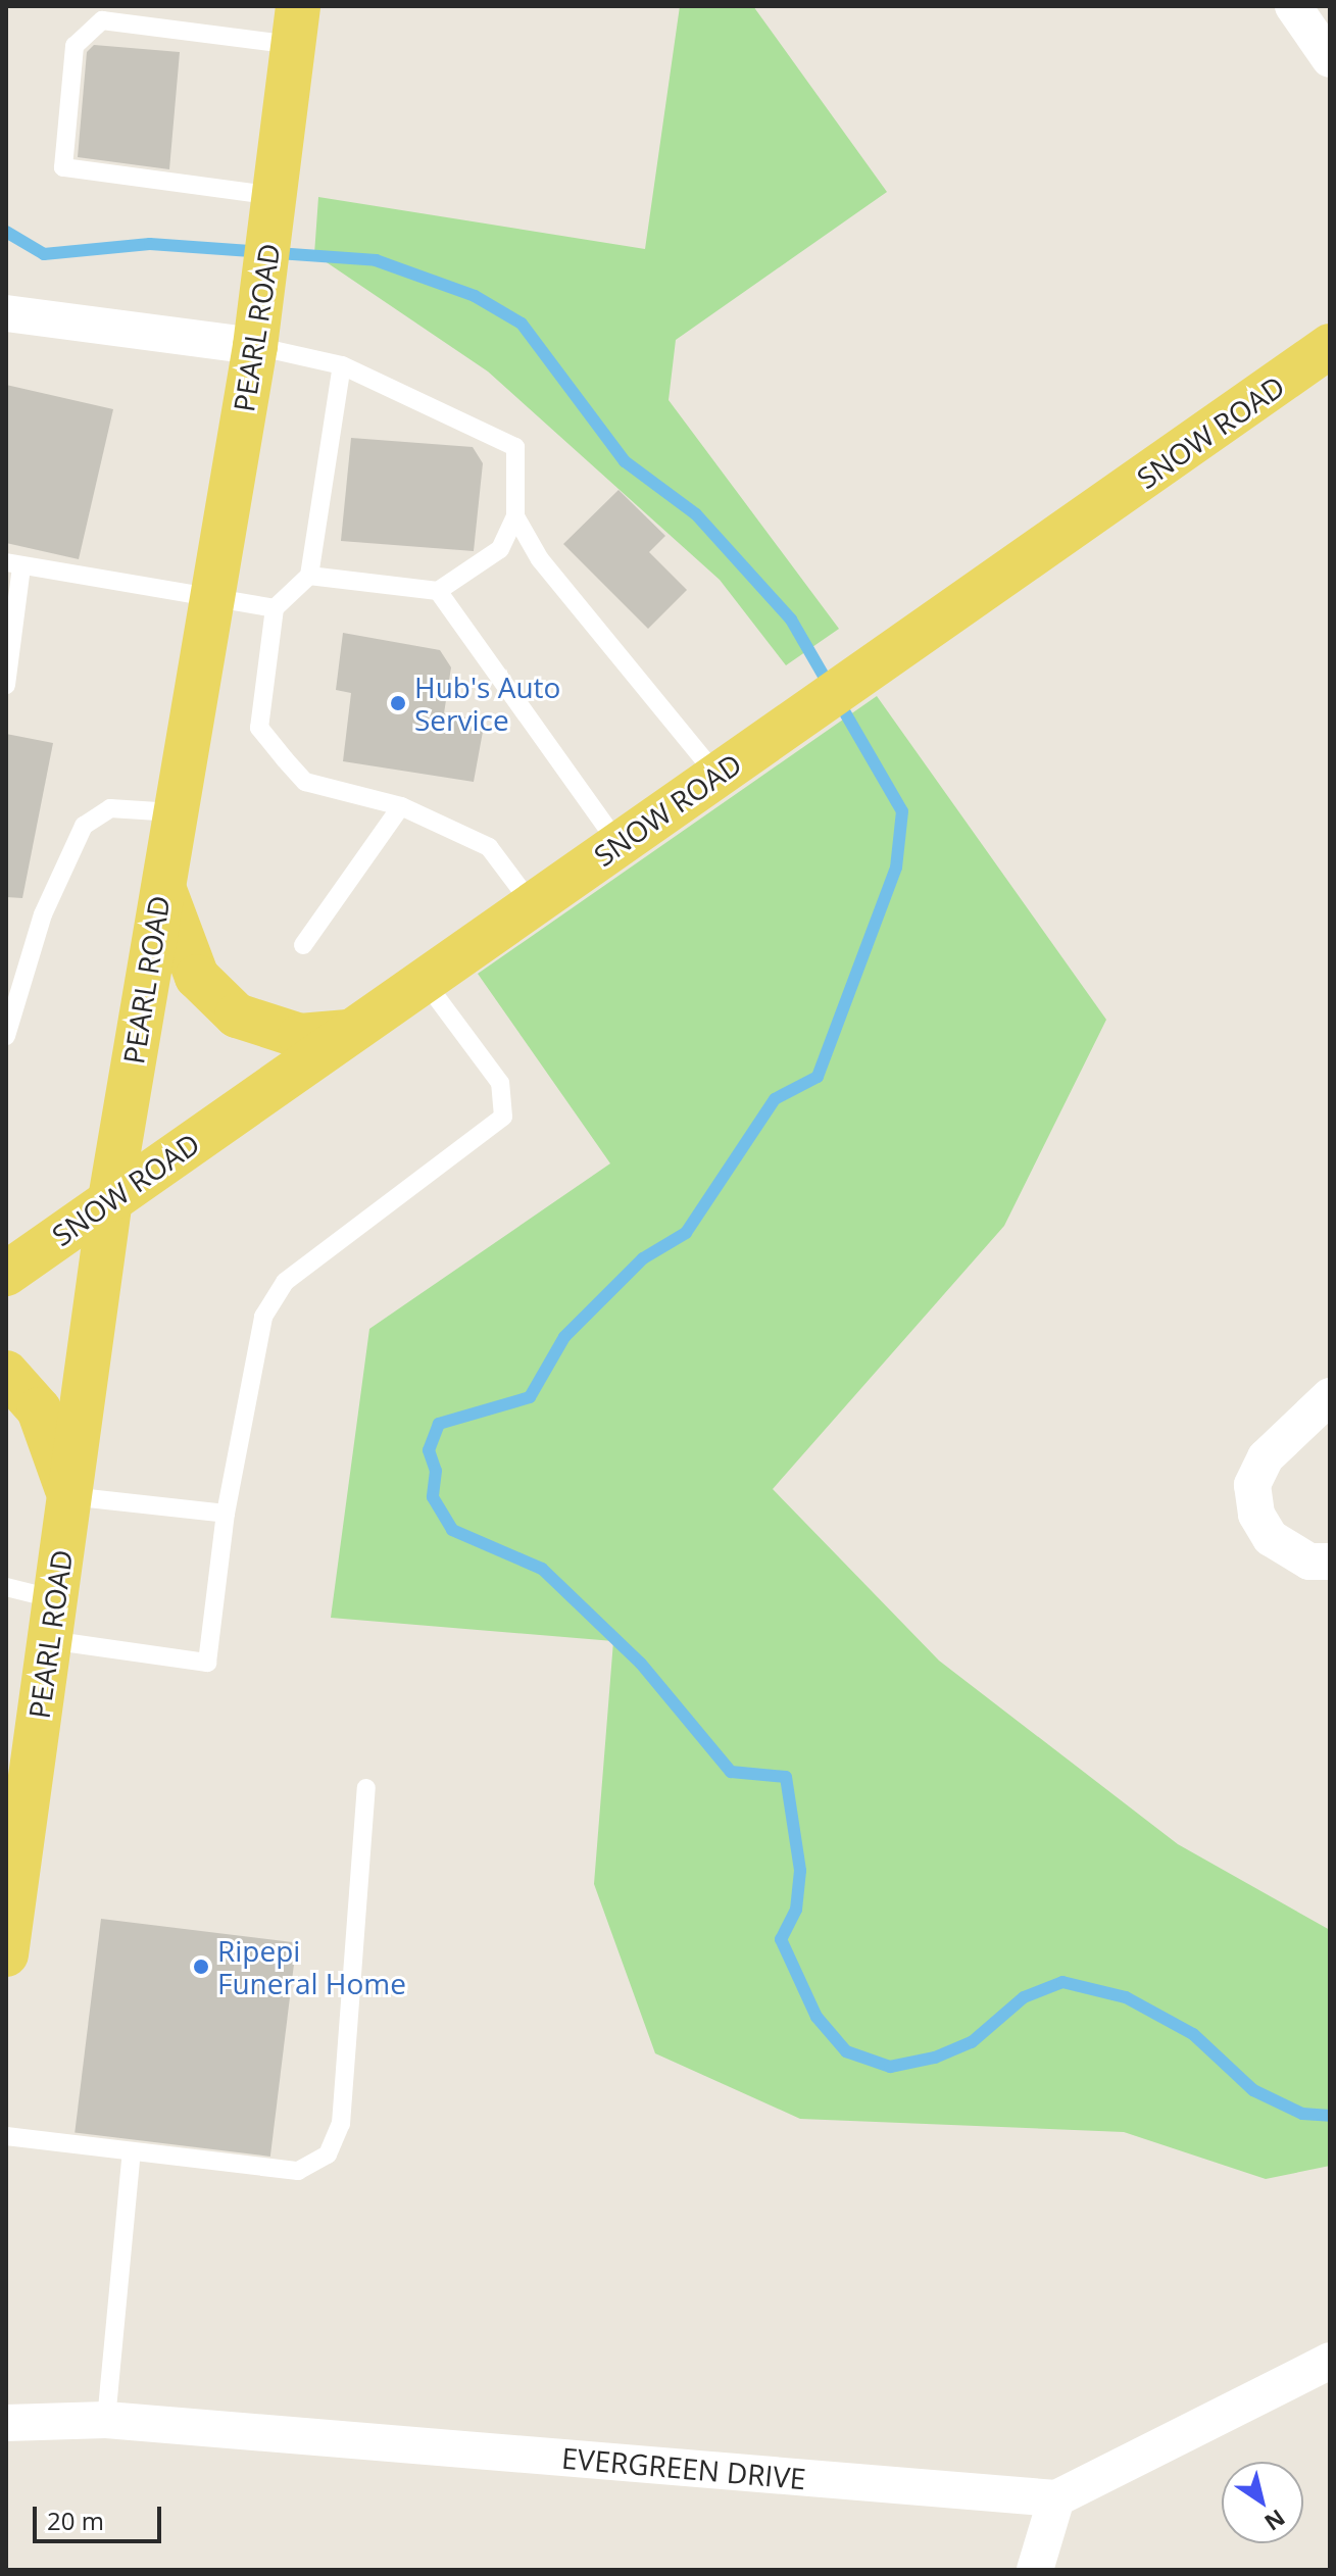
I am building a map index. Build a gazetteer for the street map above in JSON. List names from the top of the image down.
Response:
{
  "streets": {
    "main road": ["PEARL ROAD", "SNOW ROAD"],
    "street": ["EVERGREEN DRIVE"]
  },
  "crossings": [
    ["PEARL ROAD", "SNOW ROAD"]
  ],
  "places": ["Hub's Auto Service", "Ripepi Funeral Home"],
  "scale_bar": "20 m",
  "north": "bottom right"
}
